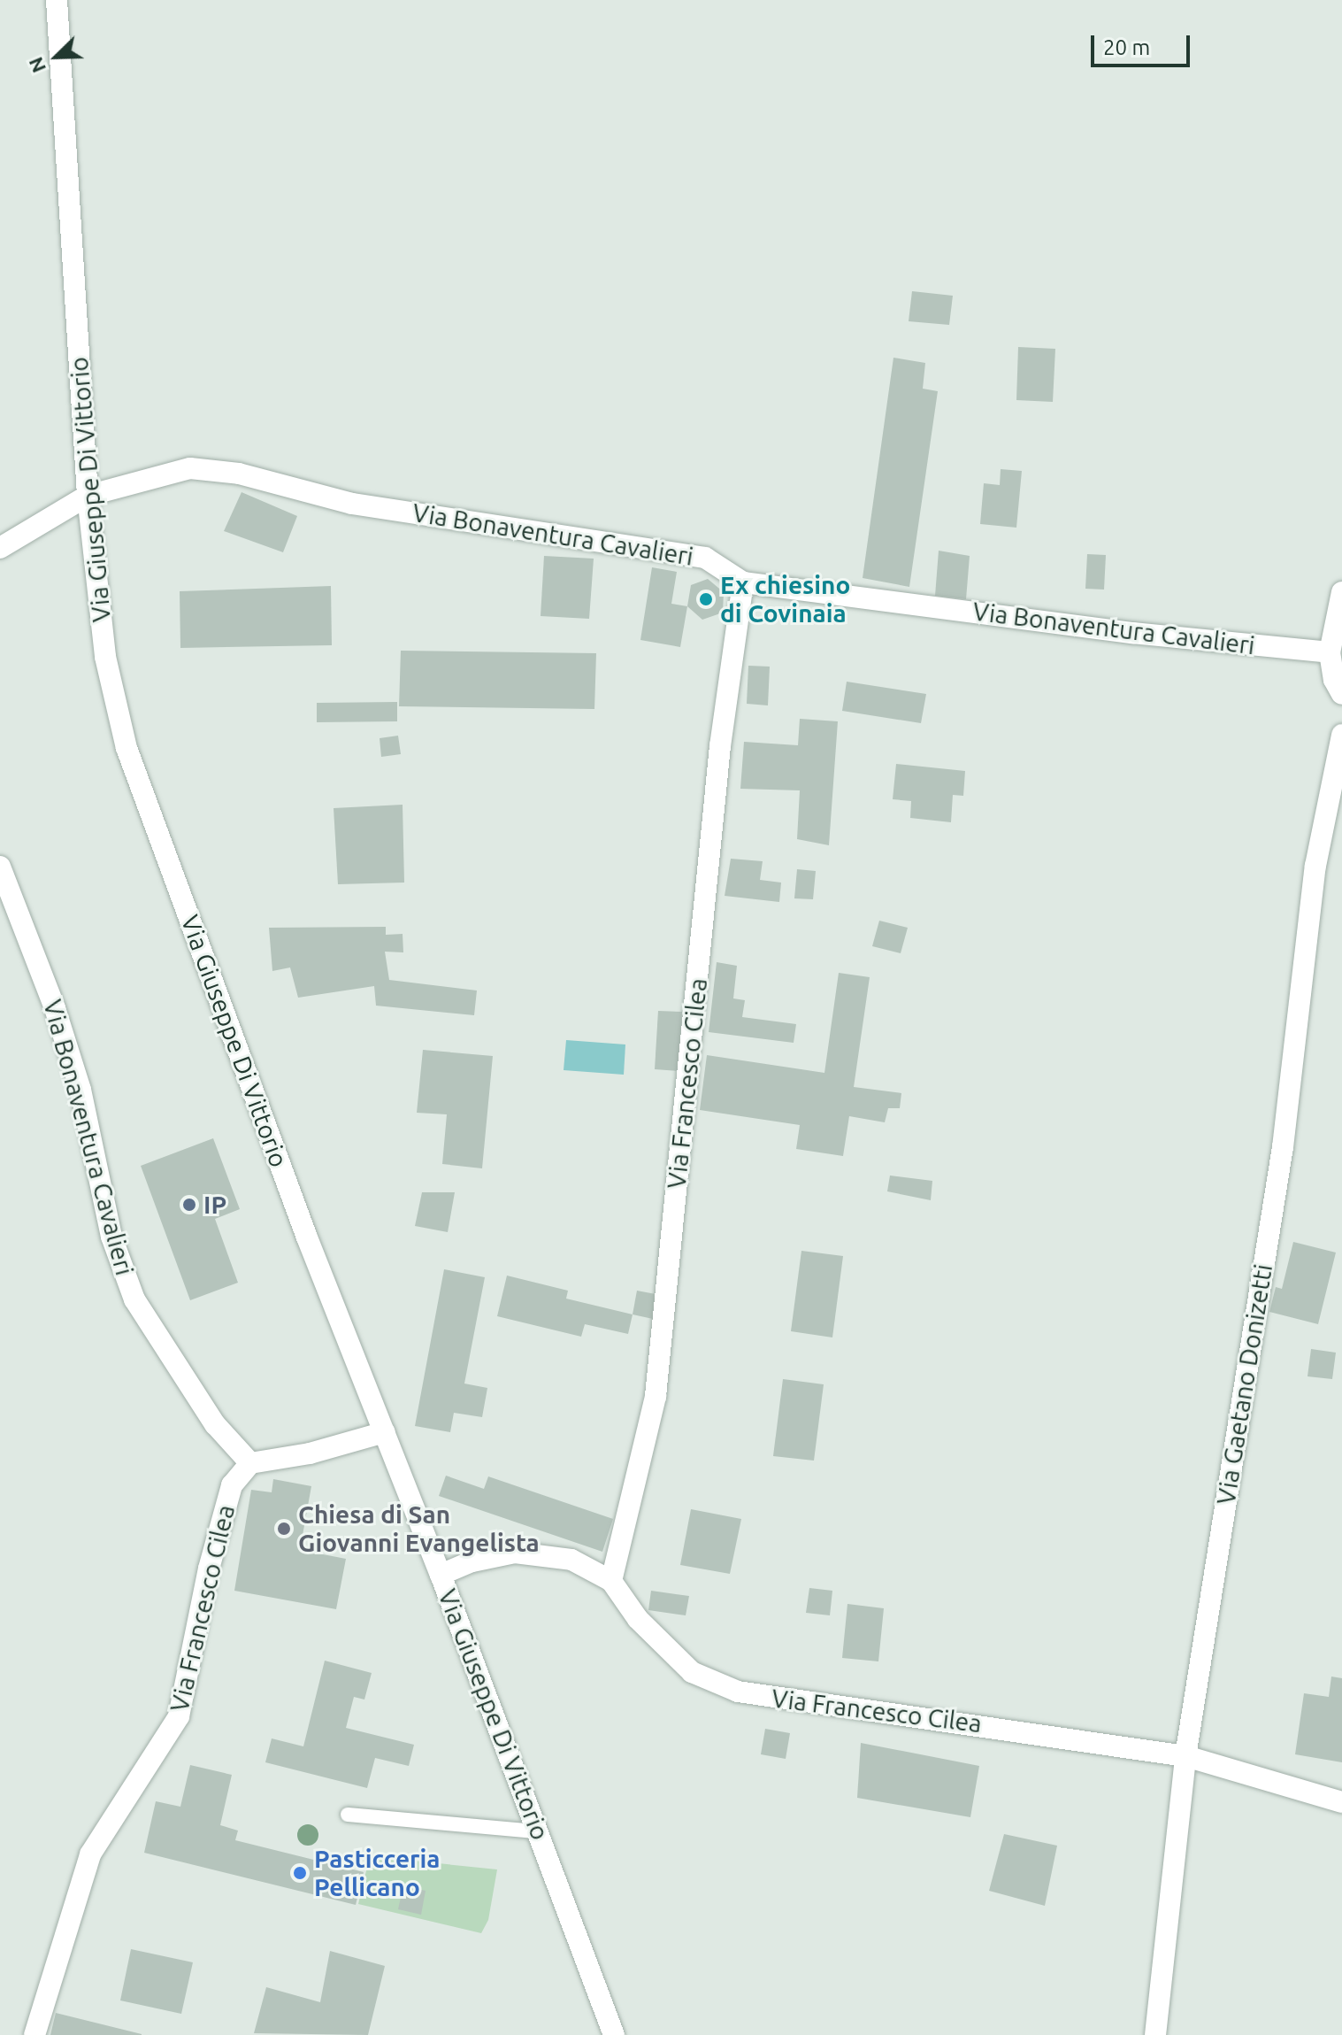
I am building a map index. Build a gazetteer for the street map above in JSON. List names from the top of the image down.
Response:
{
  "streets": {
    "street": [
      "Via Giuseppe Di Vittorio",
      "Via Bonaventura Cavalieri",
      "Via Francesco Cilea",
      "Via Gaetano Donizetti"
    ]
  },
  "crossings": [
    ["Via Giuseppe Di Vittorio", "Via Bonaventura Cavalieri"],
    ["Via Giuseppe Di Vittorio", "Via Francesco Cilea"],
    ["Via Bonaventura Cavalieri", "Via Francesco Cilea"],
    ["Via Francesco Cilea", "Via Gaetano Donizetti"]
  ],
  "places": [
    "Ex chiesino di Covinaia",
    "IP",
    "Chiesa di San Giovanni Evangelista",
    "Pasticceria Pellicano"
  ],
  "scale_bar": "20 m",
  "north": "bottom left"
}
